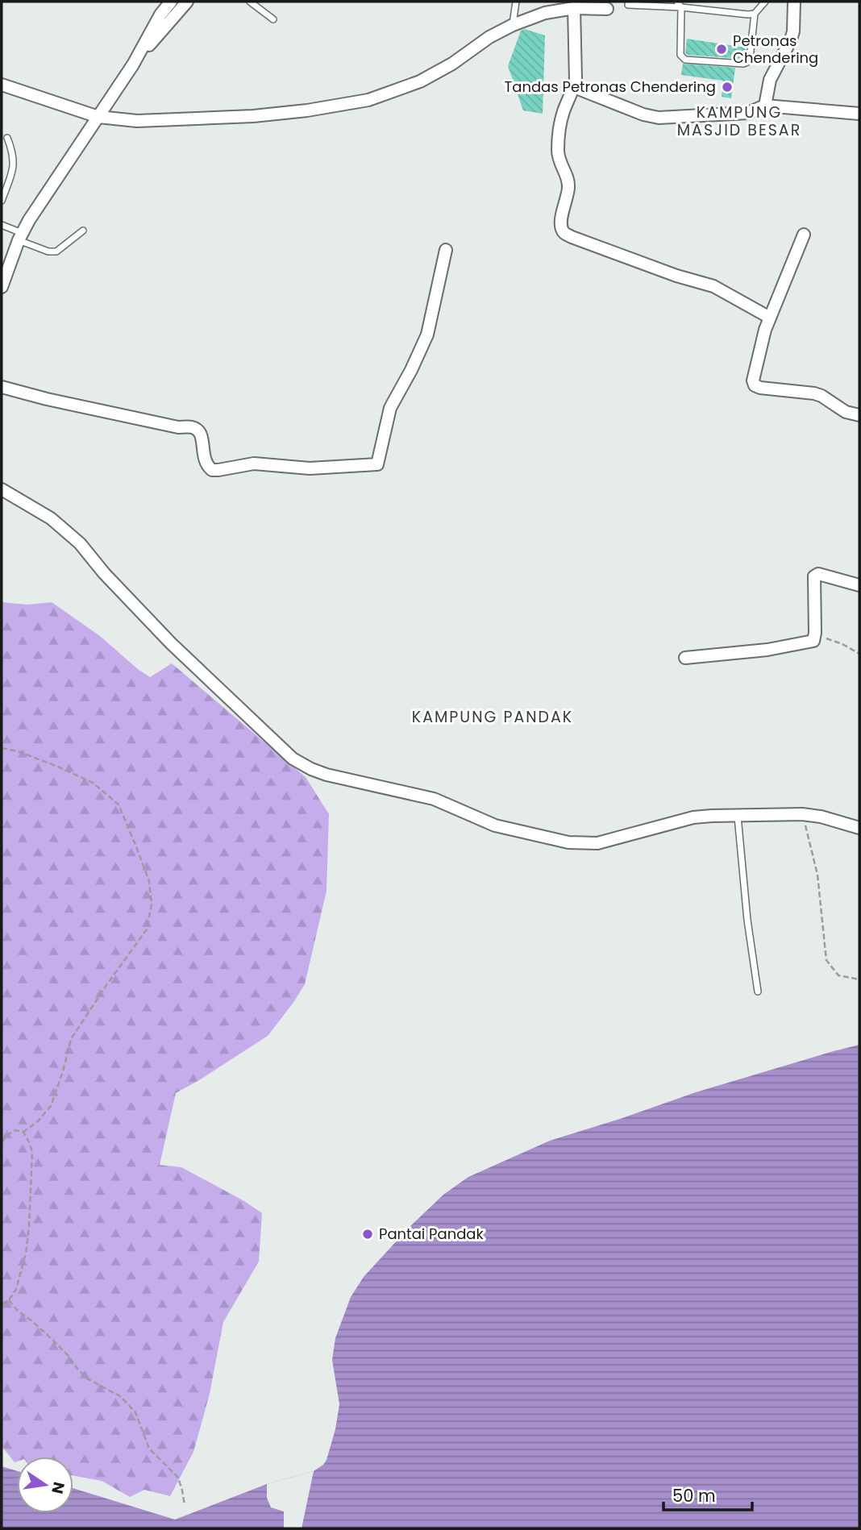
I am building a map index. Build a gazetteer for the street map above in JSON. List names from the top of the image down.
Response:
{
  "districts": ["KAMPUNG MASJID BESAR", "KAMPUNG PANDAK"],
  "places": ["Petronas Chendering", "Tandas Petronas Chendering", "Pantai Pandak"],
  "scale_bar": "50 m",
  "north": "right"
}
